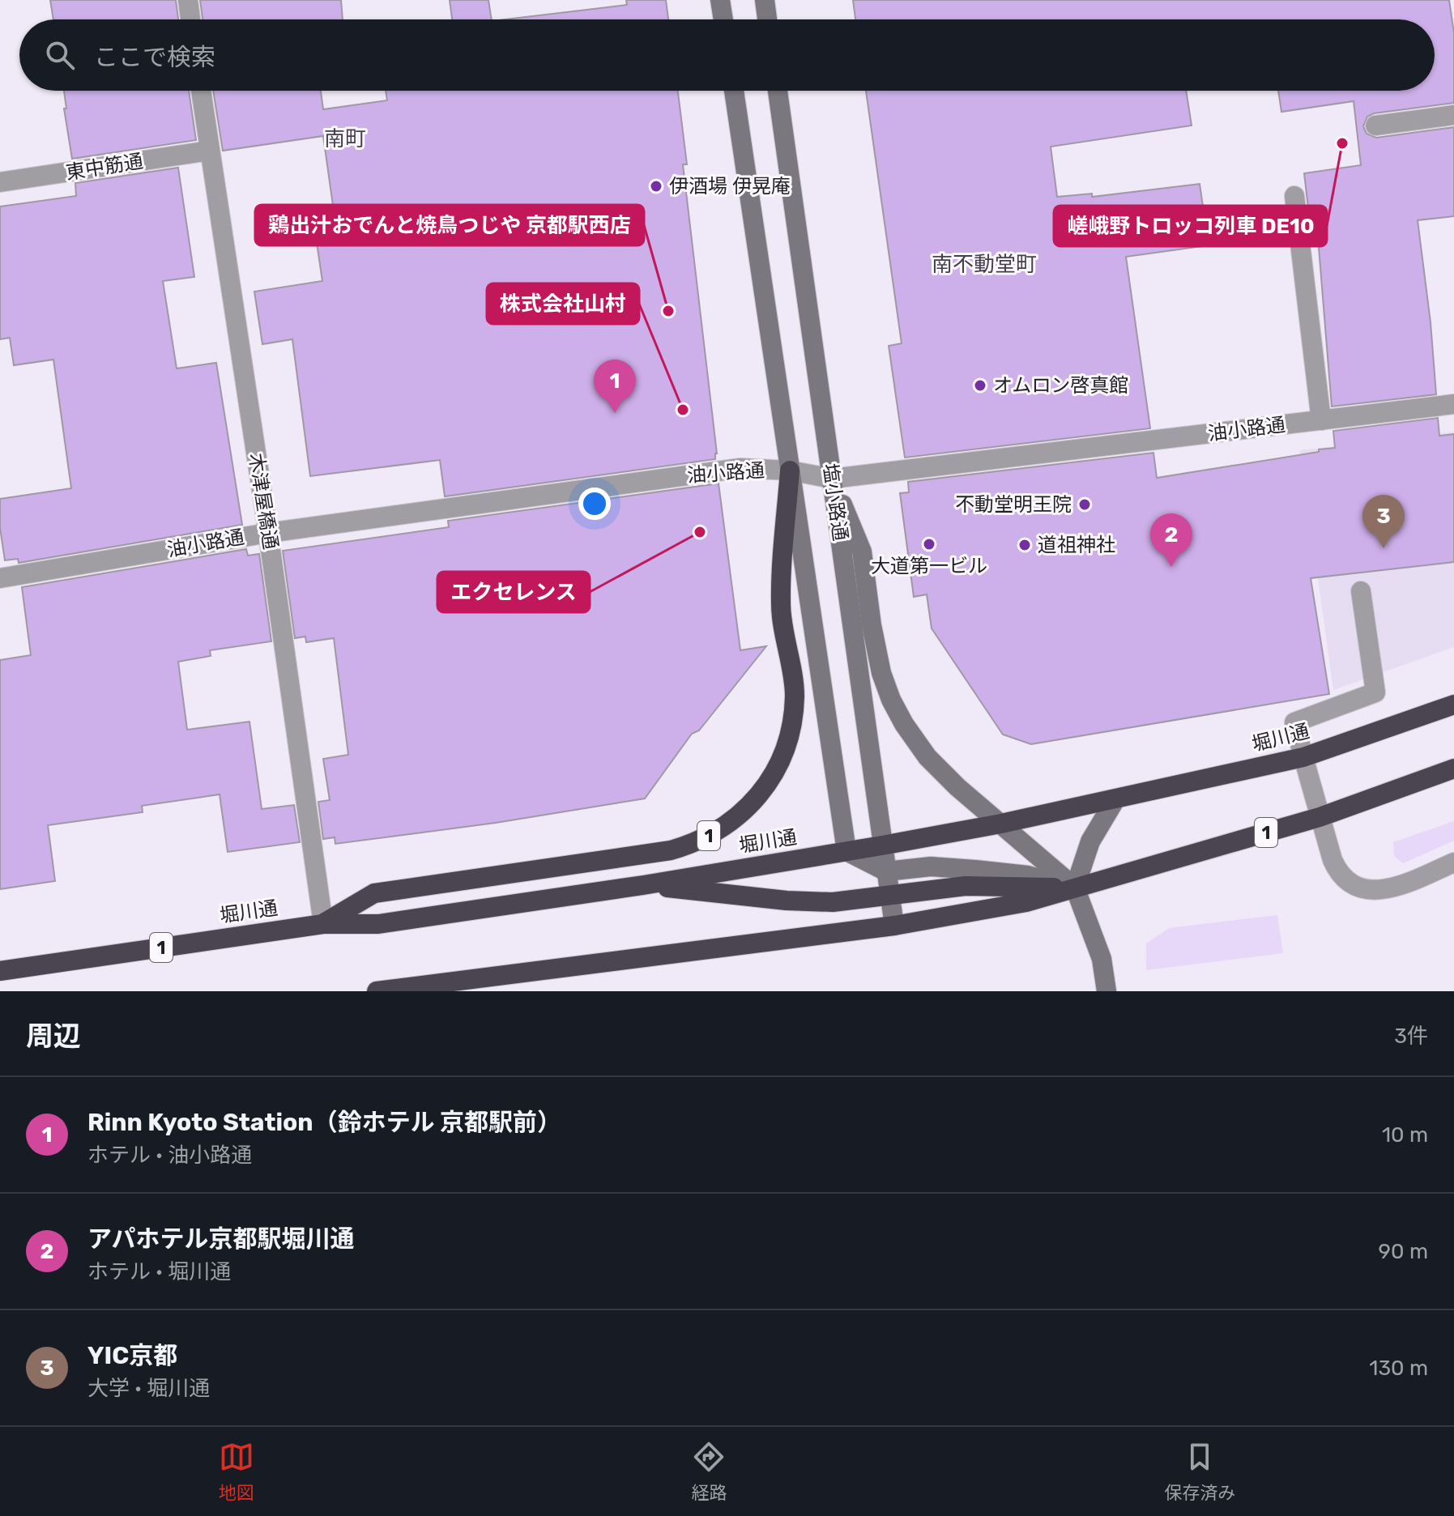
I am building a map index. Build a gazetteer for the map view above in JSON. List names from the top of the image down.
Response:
{
  "streets": {
    "highway": ["堀川通", "1"],
    "street": [
      "東中筋通",
      "油小路通",
      "木津屋橋通",
      "塩小路通"
    ]
  },
  "crossings": [
    ["東中筋通", "木津屋橋通"],
    ["油小路通", "木津屋橋通"],
    ["油小路通", "塩小路通"],
    ["油小路通", "1"],
    ["木津屋橋通", "堀川通"],
    ["木津屋橋通", "1"],
    ["塩小路通", "堀川通"],
    ["塩小路通", "1"],
    ["堀川通", "1"]
  ],
  "districts": ["南町", "南不動堂町"],
  "places": [
    "嵯峨野トロッコ列車 DE10",
    "伊酒場 伊晃庵",
    "鶏出汁おでんと焼鳥つじや 京都駅西店",
    "オムロン啓真館",
    "株式会社山村",
    "不動堂明王院",
    "エクセレンス",
    "大道第一ビル",
    "道祖神社"
  ],
  "page": {
    "search": "ここで検索",
    "pins": ["1", "3", "2"],
    "heading": ["周辺", "3件"],
    "list": [
      {
        "mark": "1",
        "name": "Rinn Kyoto Station（鈴ホテル 京都駅前）",
        "note": "ホテル · 油小路通",
        "value": "10 m"
      },
      {
        "mark": "2",
        "name": "アパホテル京都駅堀川通",
        "note": "ホテル · 堀川通",
        "value": "90 m"
      },
      {
        "mark": "3",
        "name": "YIC京都",
        "note": "大学 · 堀川通",
        "value": "130 m"
      }
    ],
    "nav": ["地図", "経路", "保存済み"]
  }
}
